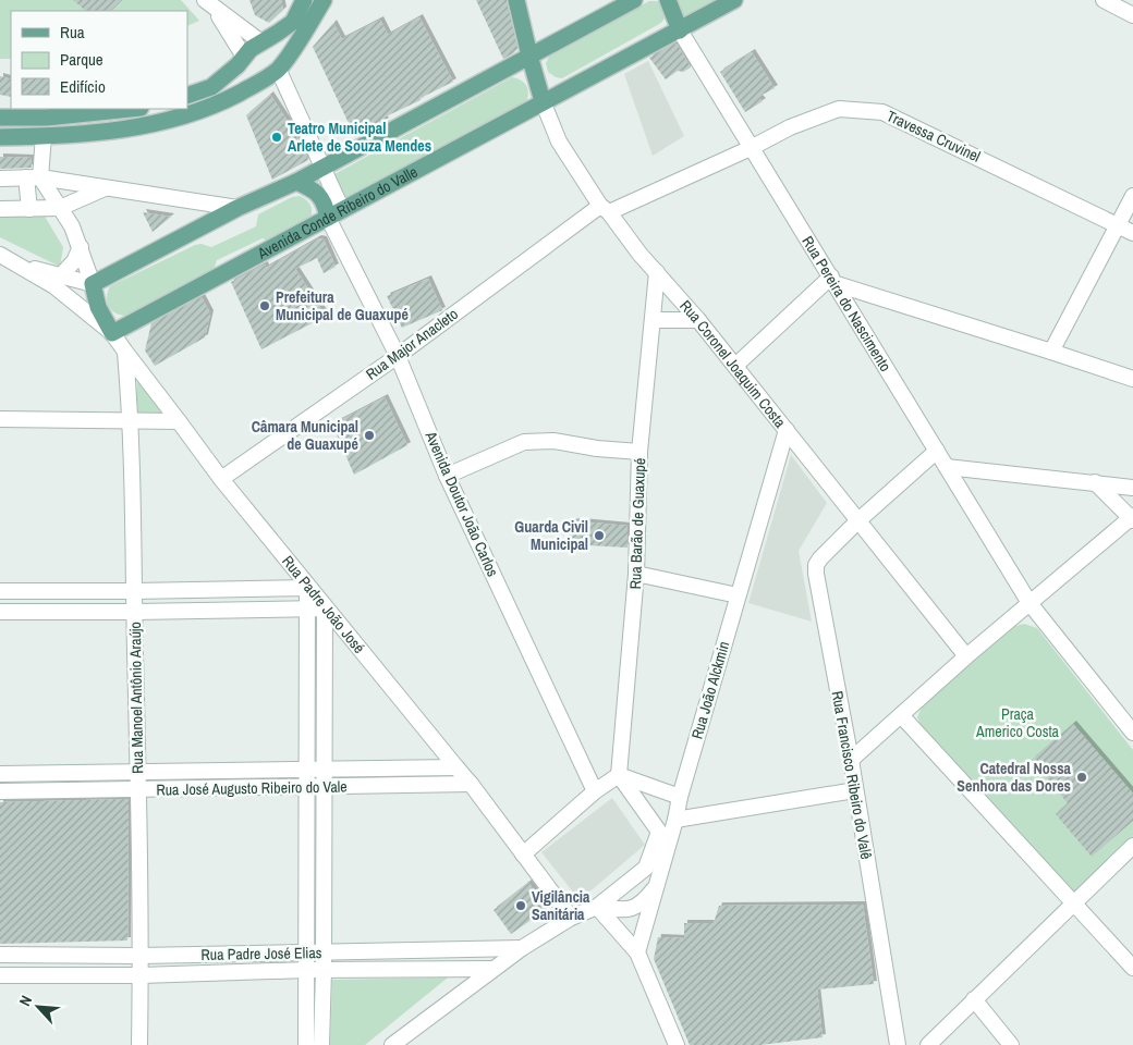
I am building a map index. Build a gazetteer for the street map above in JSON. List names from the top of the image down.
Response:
{
  "streets": {
    "main road": [
      "Avenida Conde Ribeiro do Valle",
      "Rua Pereira do Nascimento",
      "Rua Coronel Joaquim Costa",
      "Rua Padre João José"
    ],
    "street": [
      "Travessa Cruvinel",
      "Rua Major Anacleto",
      "Avenida Doutor João Carlos",
      "Rua Barão de Guaxupé",
      "Rua João Alckmin",
      "Rua Manoel Antônio Araújo",
      "Rua Francisco Ribeiro do Valê",
      "Rua José Augusto Ribeiro do Vale",
      "Rua Padre José Elias"
    ]
  },
  "crossings": [
    ["Travessa Cruvinel", "Rua Pereira do Nascimento"],
    ["Travessa Cruvinel", "Rua Major Anacleto"],
    ["Travessa Cruvinel", "Rua Coronel Joaquim Costa"],
    ["Avenida Conde Ribeiro do Valle", "Rua Pereira do Nascimento"],
    ["Avenida Conde Ribeiro do Valle", "Rua Coronel Joaquim Costa"],
    ["Avenida Conde Ribeiro do Valle", "Avenida Doutor João Carlos"],
    ["Avenida Conde Ribeiro do Valle", "Rua Padre João José"],
    ["Rua Pereira do Nascimento", "Rua Francisco Ribeiro do Valê"],
    ["Rua Major Anacleto", "Rua Coronel Joaquim Costa"],
    ["Rua Major Anacleto", "Avenida Doutor João Carlos"],
    ["Rua Major Anacleto", "Rua Padre João José"],
    ["Rua Coronel Joaquim Costa", "Rua Barão de Guaxupé"],
    ["Rua Coronel Joaquim Costa", "Rua João Alckmin"],
    ["Rua Coronel Joaquim Costa", "Rua Francisco Ribeiro do Valê"],
    ["Rua Padre João José", "Rua Manoel Antônio Araújo"],
    ["Rua Padre João José", "Rua José Augusto Ribeiro do Vale"],
    ["Rua Manoel Antônio Araújo", "Rua José Augusto Ribeiro do Vale"],
    ["Rua Manoel Antônio Araújo", "Rua Padre José Elias"]
  ],
  "parks": ["Praça Americo Costa"],
  "places": [
    "Teatro Municipal Arlete de Souza Mendes",
    "Prefeitura Municipal de Guaxupé",
    "Câmara Municipal de Guaxupé",
    "Guarda Civil Municipal",
    "Catedral Nossa Senhora das Dores",
    "Vigilância Sanitária"
  ],
  "legend": ["Rua", "Parque", "Edifício"],
  "north": "top left"
}
